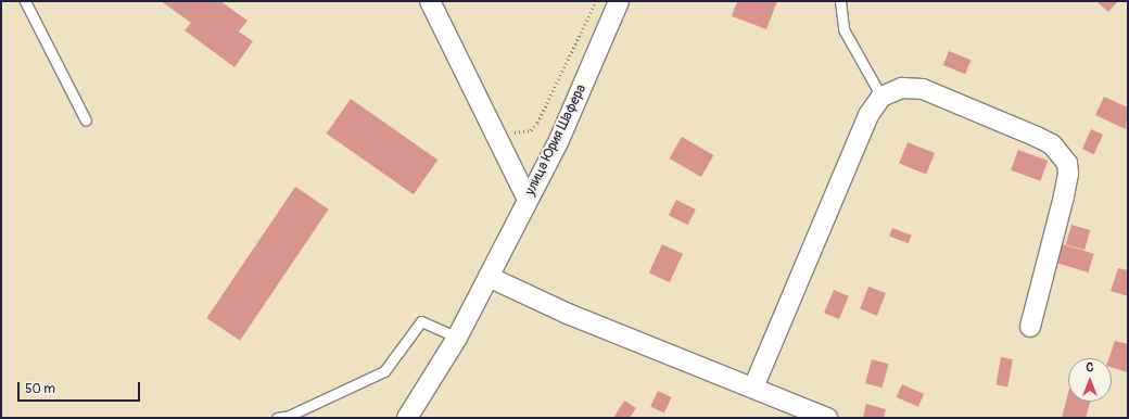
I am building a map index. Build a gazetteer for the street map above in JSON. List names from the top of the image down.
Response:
{
  "streets": {
    "street": ["улица Юрия Шафера"]
  },
  "scale_bar": "50 m",
  "north": "top"
}
